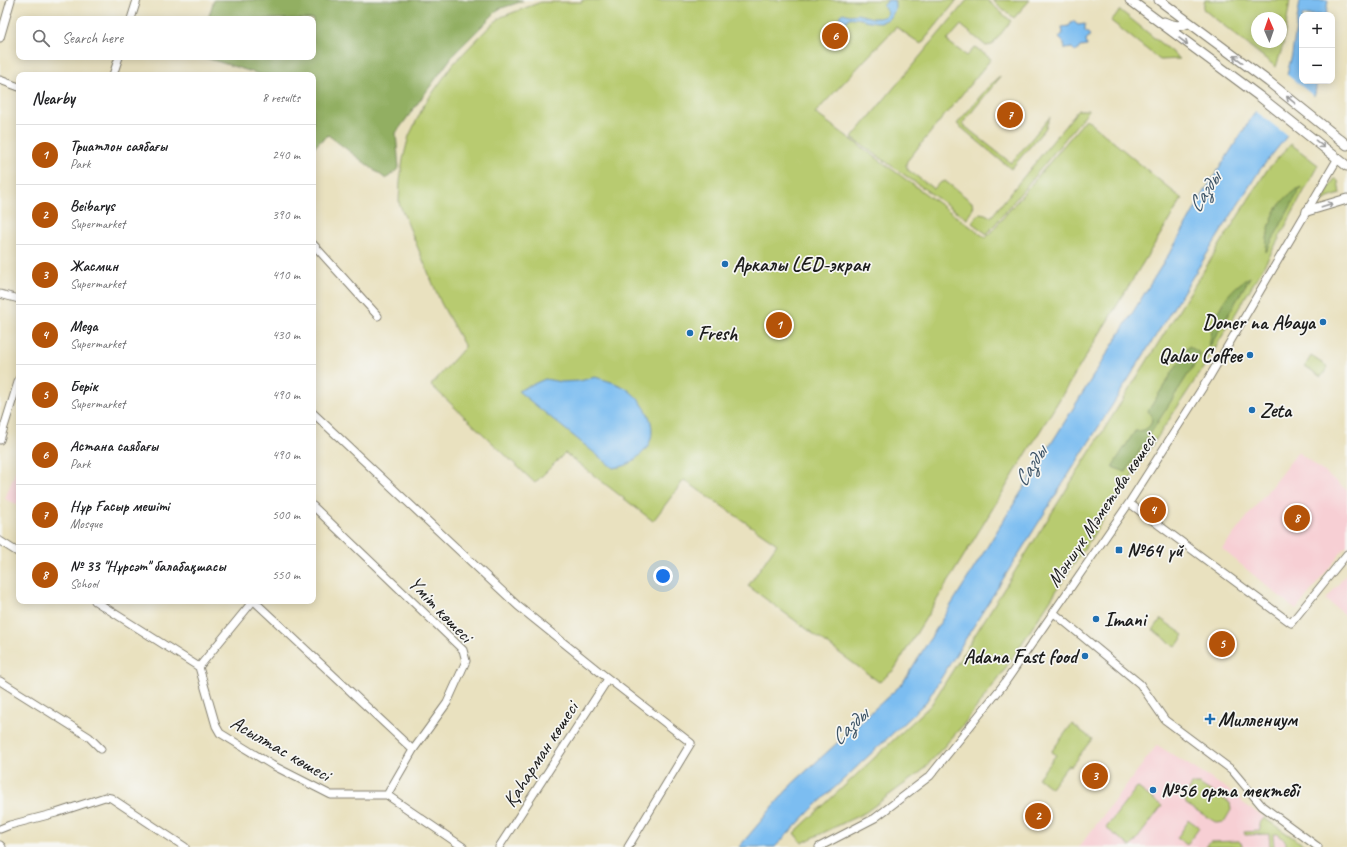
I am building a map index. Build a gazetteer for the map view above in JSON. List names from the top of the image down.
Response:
{
  "streets": {
    "main road": ["Мәншүк Мәметова көшесі"],
    "street": ["Үміт көшесі", "Асылтас көшесі", "Қаһарман көшесі"]
  },
  "crossings": [
    ["Үміт көшесі", "Асылтас көшесі"]
  ],
  "water": ["Сазды"],
  "places": {
    "other": [
      "Аркалы LED-экран",
      "Doner na Abaya",
      "Fresh",
      "Qalau Coffee",
      "Zeta",
      "Imani",
      "Adana Fast food",
      "№56 орта мектебі"
    ],
    "transit": ["№64 үй"],
    "health": ["Миллениум"]
  },
  "north": "top",
  "page": {
    "map_buttons": ["+", "−"],
    "search": "Search here",
    "pins": [
      "6",
      "7",
      "1",
      "4",
      "8",
      "5",
      "3",
      "2"
    ],
    "heading": ["Nearby", "8 results"],
    "list": [
      {
        "mark": "1",
        "name": "Триатлон саябағы",
        "note": "Park",
        "value": "240 m"
      },
      {
        "mark": "2",
        "name": "Beibarys",
        "note": "Supermarket",
        "value": "390 m"
      },
      {
        "mark": "3",
        "name": "Жасмин",
        "note": "Supermarket",
        "value": "410 m"
      },
      {
        "mark": "4",
        "name": "Mega",
        "note": "Supermarket",
        "value": "430 m"
      },
      {
        "mark": "5",
        "name": "Берік",
        "note": "Supermarket",
        "value": "490 m"
      },
      {
        "mark": "6",
        "name": "Астана саябағы",
        "note": "Park",
        "value": "490 m"
      },
      {
        "mark": "7",
        "name": "Нұр Ғасыр мешіті",
        "note": "Mosque",
        "value": "500 m"
      },
      {
        "mark": "8",
        "name": "№ 33 \"Нұрсәт\" балабақшасы",
        "note": "School",
        "value": "550 m"
      }
    ]
  }
}
